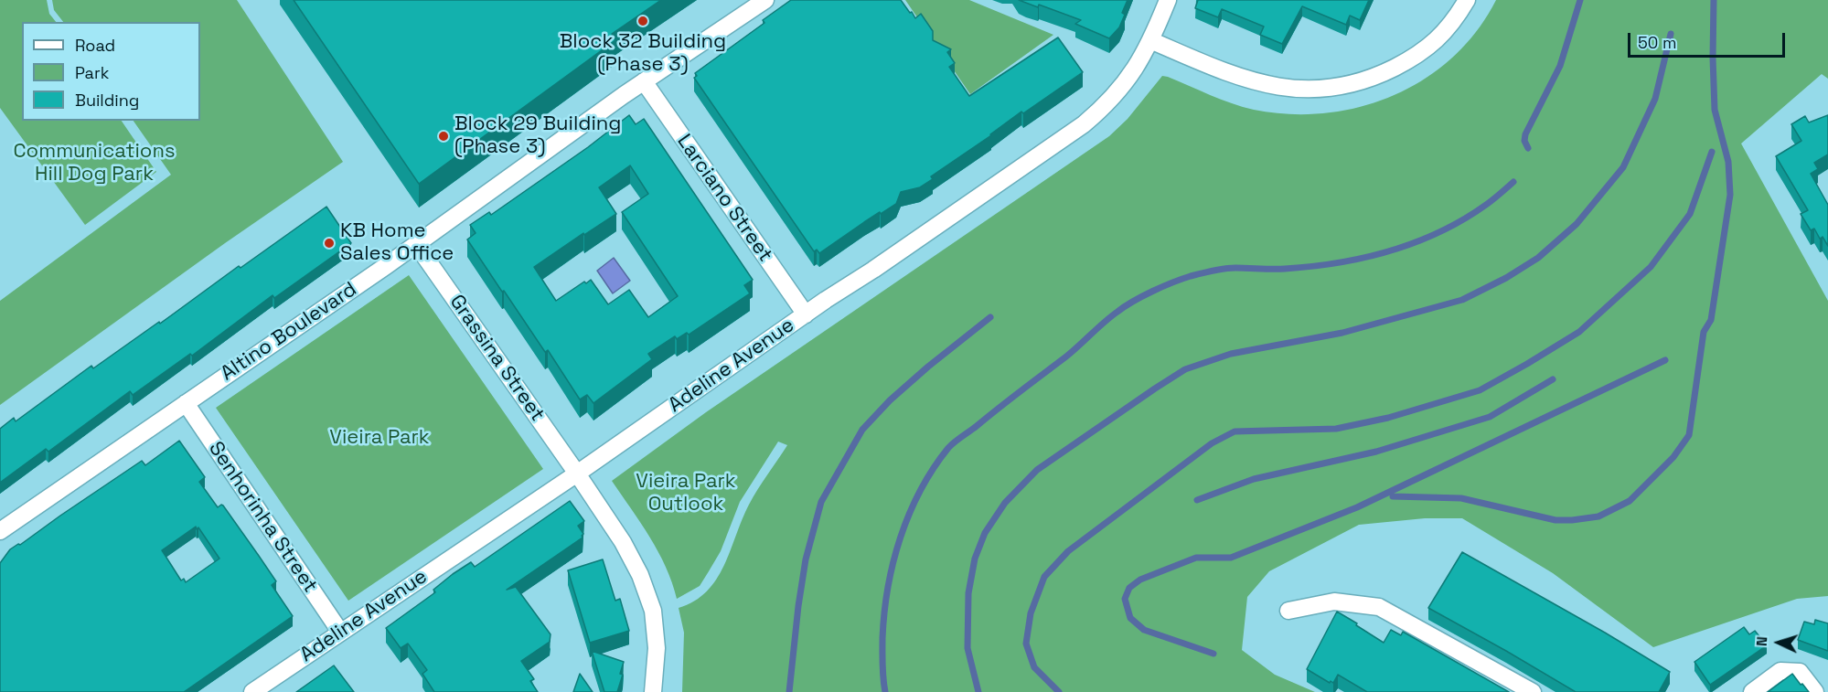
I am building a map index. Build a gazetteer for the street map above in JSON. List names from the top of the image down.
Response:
{
  "streets": {
    "street": [
      "Larciano Street",
      "Altino Boulevard",
      "Grassina Street",
      "Adeline Avenue",
      "Senhorinha Street"
    ]
  },
  "crossings": [
    ["Larciano Street", "Altino Boulevard"],
    ["Larciano Street", "Adeline Avenue"],
    ["Altino Boulevard", "Grassina Street"],
    ["Altino Boulevard", "Senhorinha Street"],
    ["Grassina Street", "Adeline Avenue"],
    ["Adeline Avenue", "Senhorinha Street"]
  ],
  "parks": ["Communications Hill Dog Park", "Vieira Park", "Vieira Park Outlook"],
  "places": ["Block 32 Building (Phase 3)", "Block 29 Building (Phase 3)", "KB Home Sales Office"],
  "legend": ["Road", "Park", "Building"],
  "scale_bar": "50 m",
  "north": "left"
}
